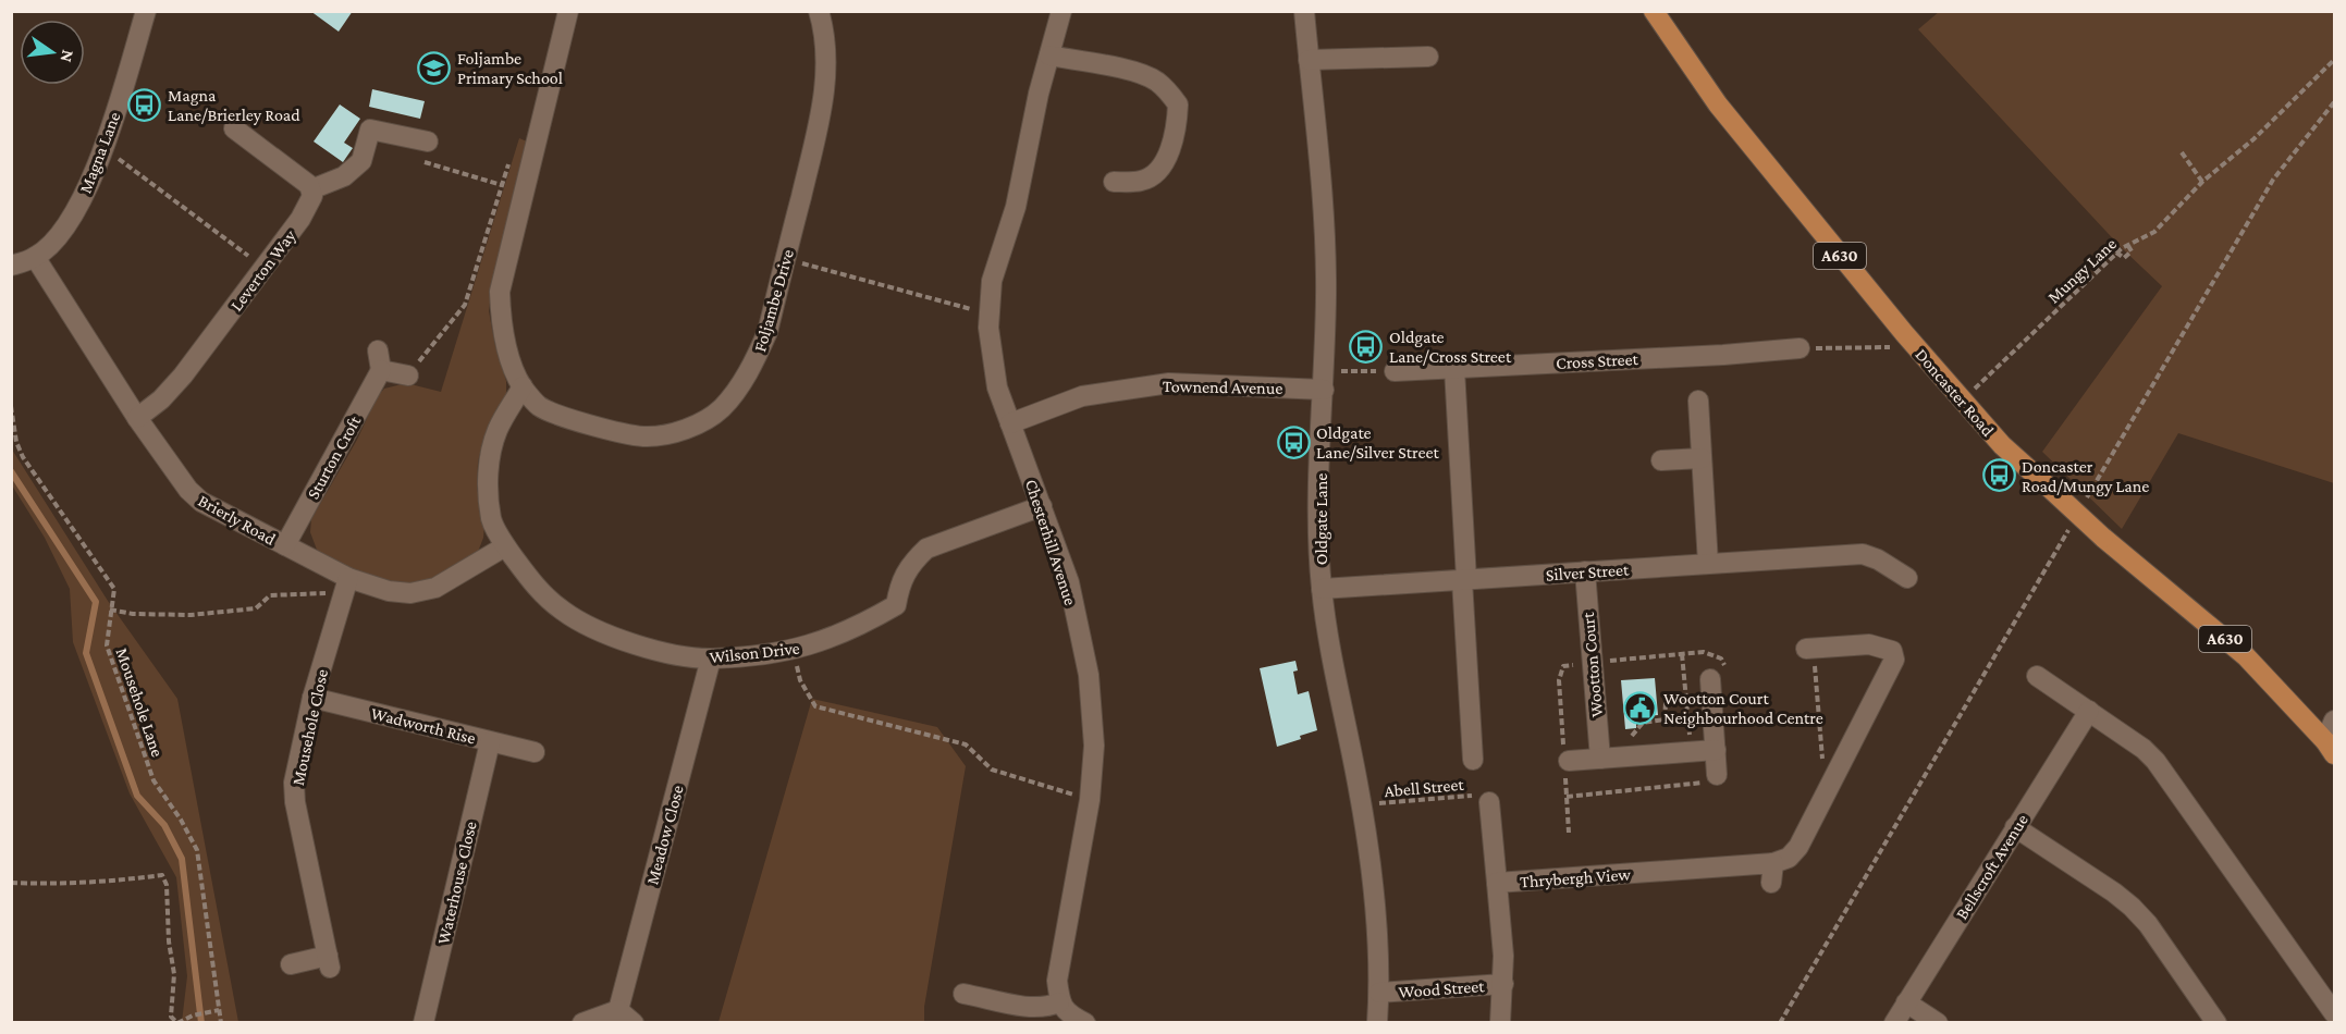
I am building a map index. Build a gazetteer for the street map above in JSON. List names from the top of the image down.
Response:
{
  "streets": {
    "main road": ["A630", "Doncaster Road"],
    "street": [
      "Magna Lane",
      "Leverton Way",
      "Foljambe Drive",
      "Cross Street",
      "Townend Avenue",
      "Sturton Croft",
      "Brierly Road",
      "Oldgate Lane",
      "Chesterhill Avenue",
      "Silver Street",
      "Wilson Drive",
      "Wootton Court",
      "Wadworth Rise",
      "Mousehole Close",
      "Meadow Close",
      "Bellscroft Avenue",
      "Thrybergh View",
      "Waterhouse Close",
      "Wood Street"
    ],
    "path": ["Mungy Lane", "Mousehole Lane", "Abell Street"]
  },
  "crossings": [
    ["Magna Lane", "Brierly Road"],
    ["Leverton Way", "Brierly Road"],
    ["Mungy Lane", "Doncaster Road"],
    ["Foljambe Drive", "Wilson Drive"],
    ["Townend Avenue", "Oldgate Lane"],
    ["Townend Avenue", "Chesterhill Avenue"],
    ["Sturton Croft", "Brierly Road"],
    ["Brierly Road", "Wilson Drive"],
    ["Brierly Road", "Mousehole Close"],
    ["Oldgate Lane", "Silver Street"],
    ["Oldgate Lane", "Abell Street"],
    ["Oldgate Lane", "Wood Street"],
    ["Chesterhill Avenue", "Wilson Drive"],
    ["Silver Street", "Wootton Court"],
    ["Wilson Drive", "Meadow Close"],
    ["Wadworth Rise", "Mousehole Close"],
    ["Wadworth Rise", "Waterhouse Close"],
    ["Thrybergh View", "Wood Street"]
  ],
  "places": {
    "school or university": ["Foljambe Primary School"],
    "bus stop": [
      "Magna Lane/Brierley Road",
      "Oldgate Lane/Cross Street",
      "Oldgate Lane/Silver Street",
      "Doncaster Road/Mungy Lane"
    ],
    "public building": ["Wootton Court Neighbourhood Centre"]
  },
  "north": "right"
}
